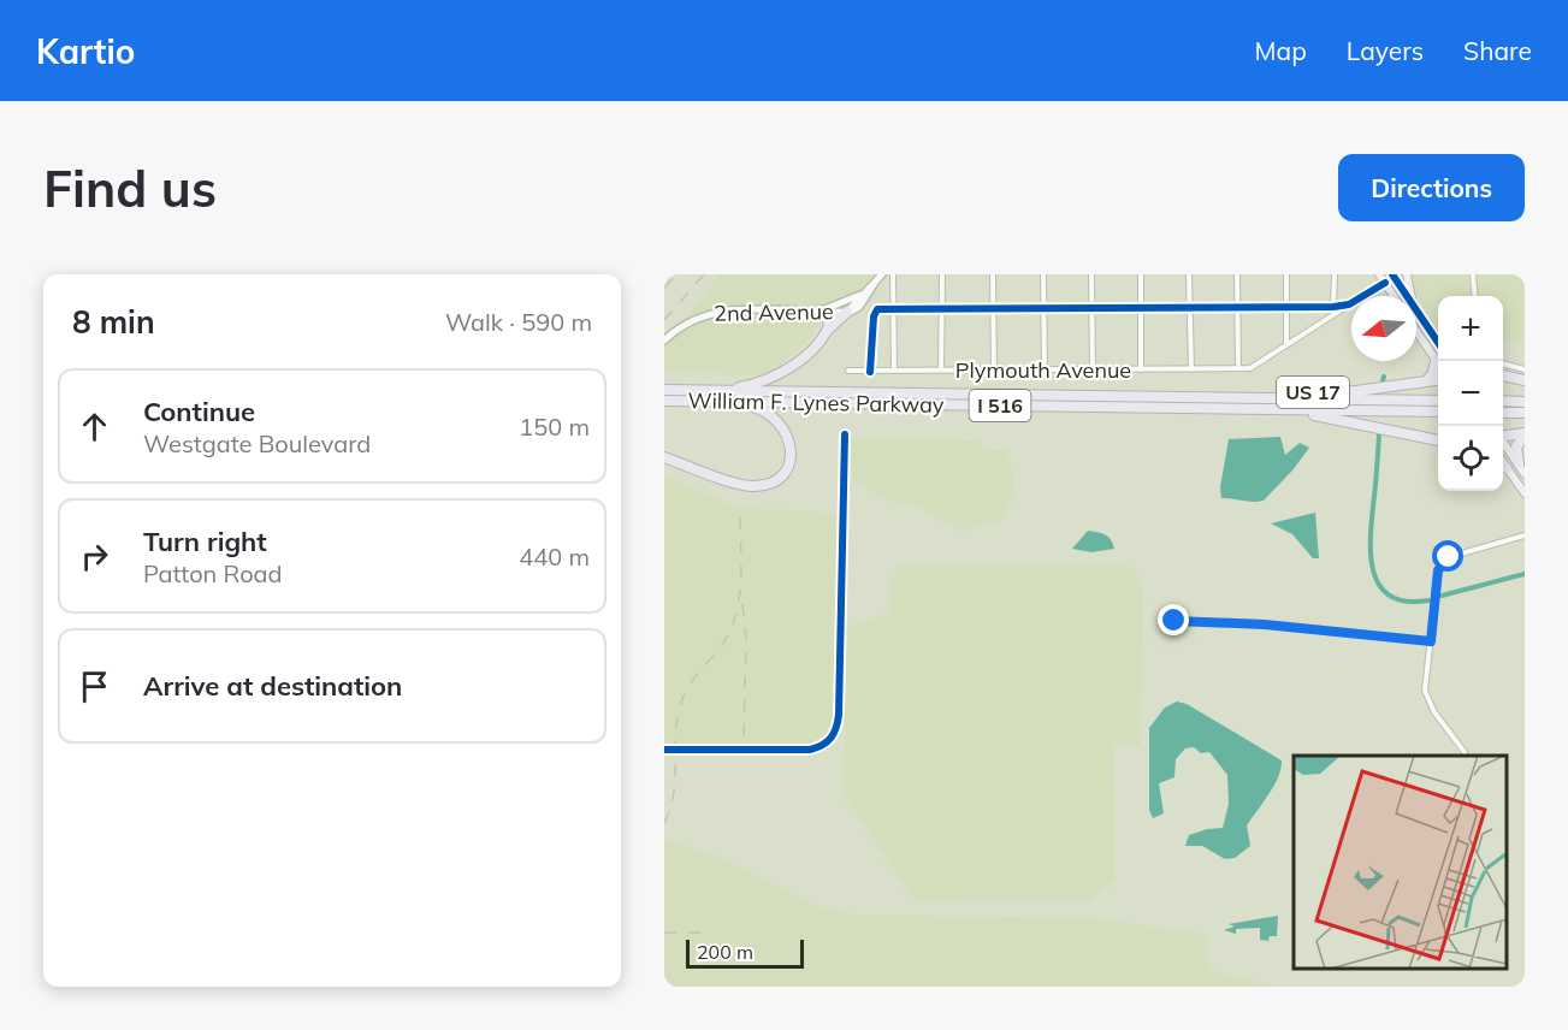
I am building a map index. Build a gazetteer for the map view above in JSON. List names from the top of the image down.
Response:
{
  "streets": {
    "highway": ["US 17", "William F. Lynes Parkway", "I 516"],
    "street": ["2nd Avenue", "Plymouth Avenue"]
  },
  "crossings": [
    ["US 17", "William F. Lynes Parkway"]
  ],
  "scale_bar": "200 m",
  "north": "left",
  "page": {
    "header": "Kartio",
    "nav": ["Map", "Layers", "Share"],
    "buttons": "Directions",
    "title": "Find us",
    "heading": ["8 min", "Walk · 590 m"],
    "map_buttons": ["+", "−"],
    "list": [
      ["Continue", "Westgate Boulevard", "150 m"],
      ["Turn right", "Patton Road", "440 m"],
      "Arrive at destination"
    ],
    "scale": "200 m"
  }
}
